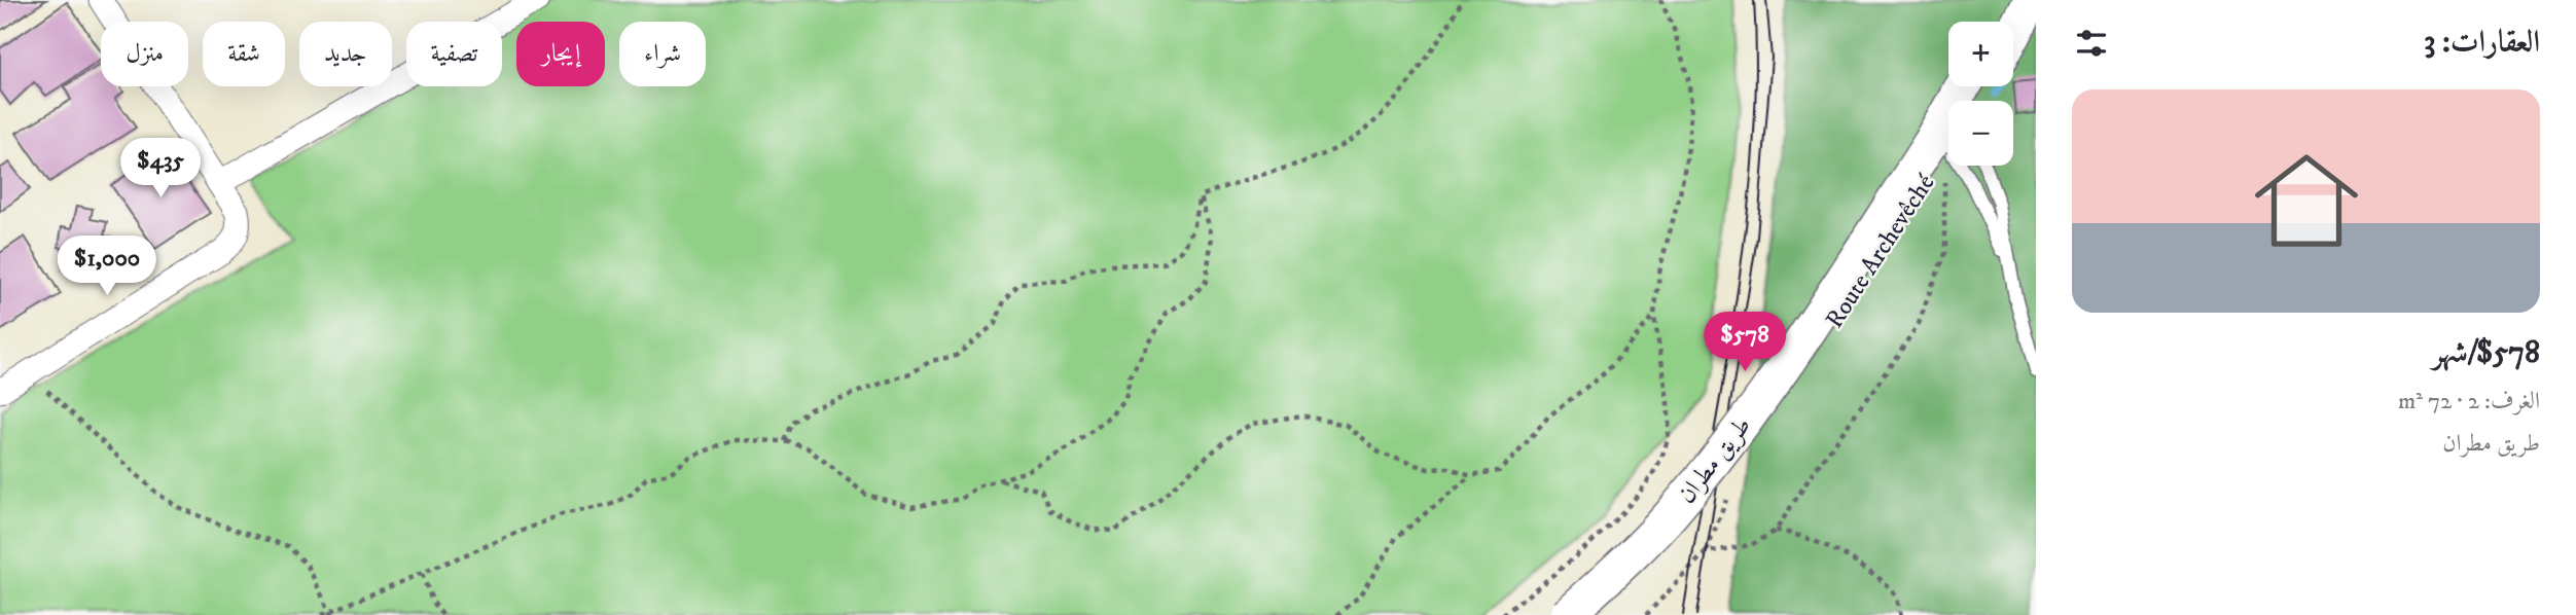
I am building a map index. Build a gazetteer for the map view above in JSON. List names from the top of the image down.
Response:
{
  "streets": {
    "street": ["Route Archevêché", "طريق مطران"]
  },
  "page": {
    "heading": "العقارات: 3",
    "map_buttons": ["+", "−"],
    "chip": [
      "شراء",
      "إيجار",
      "تصفية",
      "جديد",
      "شقة",
      "منزل"
    ],
    "list": [
      {
        "name": "$578/شهر",
        "note": "الغرف: 2 · 72 m² · طريق مطران"
      }
    ],
    "price": ["$435", "$1,000", "$578"]
  }
}
